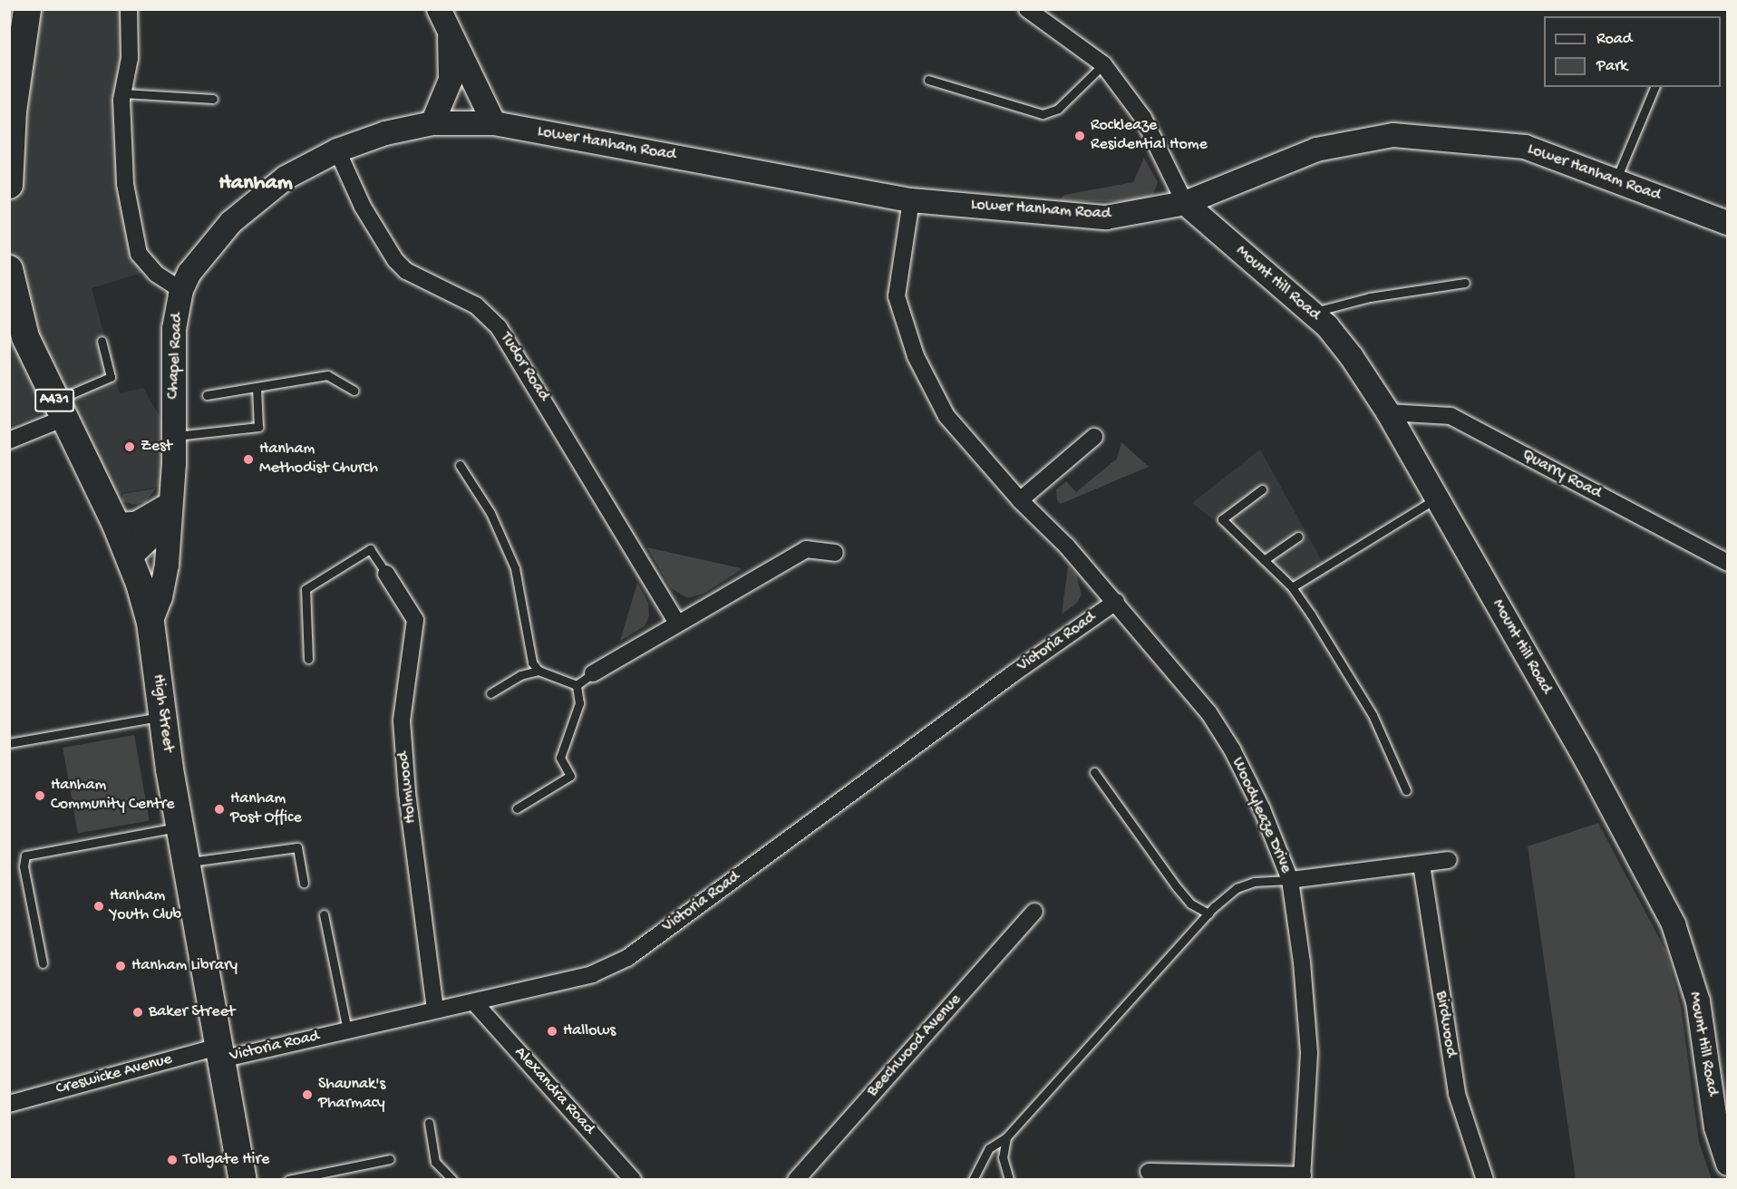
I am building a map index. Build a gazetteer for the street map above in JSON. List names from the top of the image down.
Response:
{
  "streets": {
    "main road": [
      "Lower Hanham Road",
      "Mount Hill Road",
      "Chapel Road",
      "A431",
      "High Street"
    ],
    "street": [
      "Tudor Road",
      "Quarry Road",
      "Victoria Road",
      "Holmwood",
      "Woodyleaze Drive",
      "Birdwood",
      "Beechwood Avenue",
      "Creswicke Avenue",
      "Alexandra Road"
    ]
  },
  "crossings": [
    ["Lower Hanham Road", "Mount Hill Road"],
    ["Lower Hanham Road", "Chapel Road"],
    ["Lower Hanham Road", "Woodyleaze Drive"],
    ["Mount Hill Road", "Quarry Road"],
    ["Chapel Road", "Tudor Road"],
    ["Chapel Road", "High Street"],
    ["Victoria Road", "High Street"],
    ["Victoria Road", "Holmwood"],
    ["Victoria Road", "Woodyleaze Drive"],
    ["Victoria Road", "Creswicke Avenue"],
    ["Victoria Road", "Alexandra Road"],
    ["High Street", "Creswicke Avenue"]
  ],
  "districts": ["Hanham"],
  "places": [
    "Rockleaze Residential Home",
    "Zest",
    "Hanham Methodist Church",
    "Hanham Community Centre",
    "Hanham Post Office",
    "Hanham Youth Club",
    "Hanham Library",
    "Baker Street",
    "Hallows",
    "Shaunak's Pharmacy",
    "Tollgate Hire"
  ],
  "legend": ["Road", "Park"]
}
